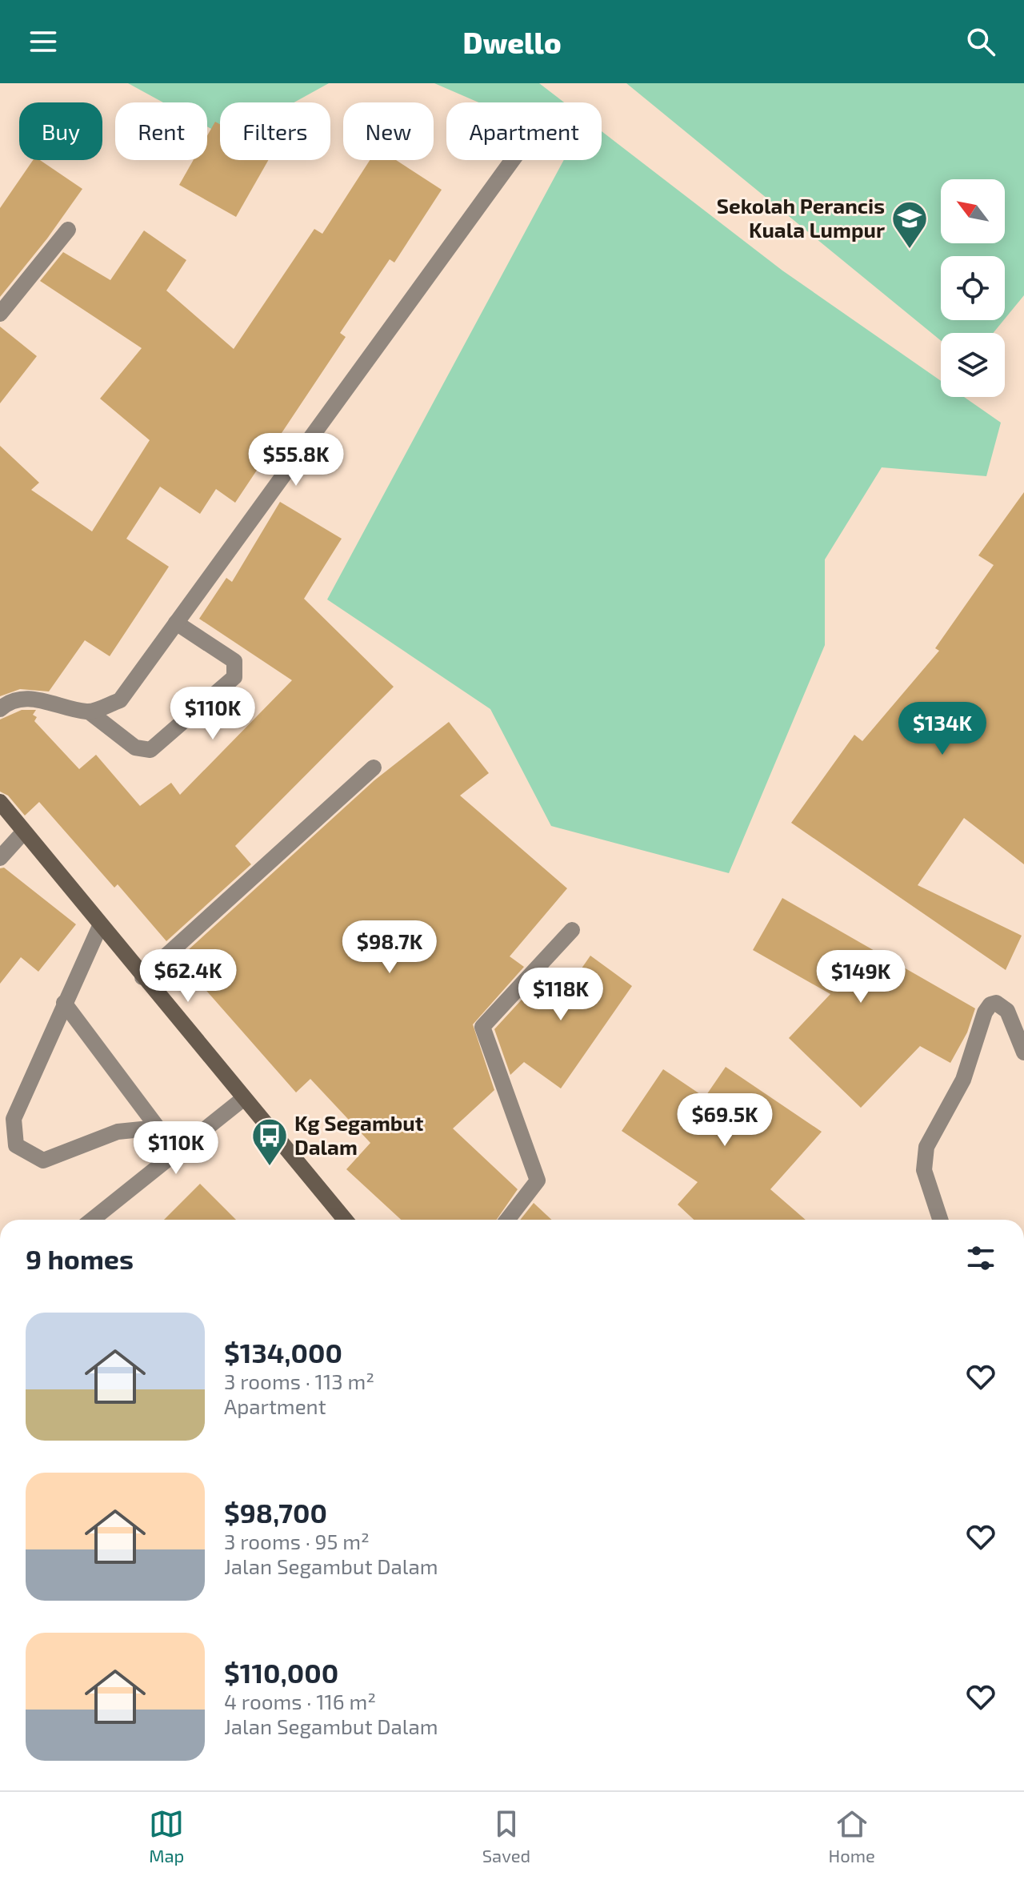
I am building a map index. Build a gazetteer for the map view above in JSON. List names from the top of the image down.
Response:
{
  "places": {
    "school or university": ["Sekolah Perancis Kuala Lumpur"],
    "bus stop": ["Kg Segambut Dalam"]
  },
  "north": "top left",
  "page": {
    "header": "Dwello",
    "chip": [
      "Buy",
      "Rent",
      "Filters",
      "New",
      "Apartment"
    ],
    "price": [
      "$55.8K",
      "$110K",
      "$134K",
      "$98.7K",
      "$62.4K",
      "$149K",
      "$118K",
      "$69.5K",
      "$110K"
    ],
    "heading": "9 homes",
    "list": [
      {
        "name": "$134,000",
        "note": "3 rooms · 113 m² · Apartment"
      },
      {
        "name": "$98,700",
        "note": "3 rooms · 95 m² · Jalan Segambut Dalam"
      },
      {
        "name": "$110,000",
        "note": "4 rooms · 116 m² · Jalan Segambut Dalam"
      }
    ],
    "tabs": ["Map", "Saved", "Home"]
  }
}
